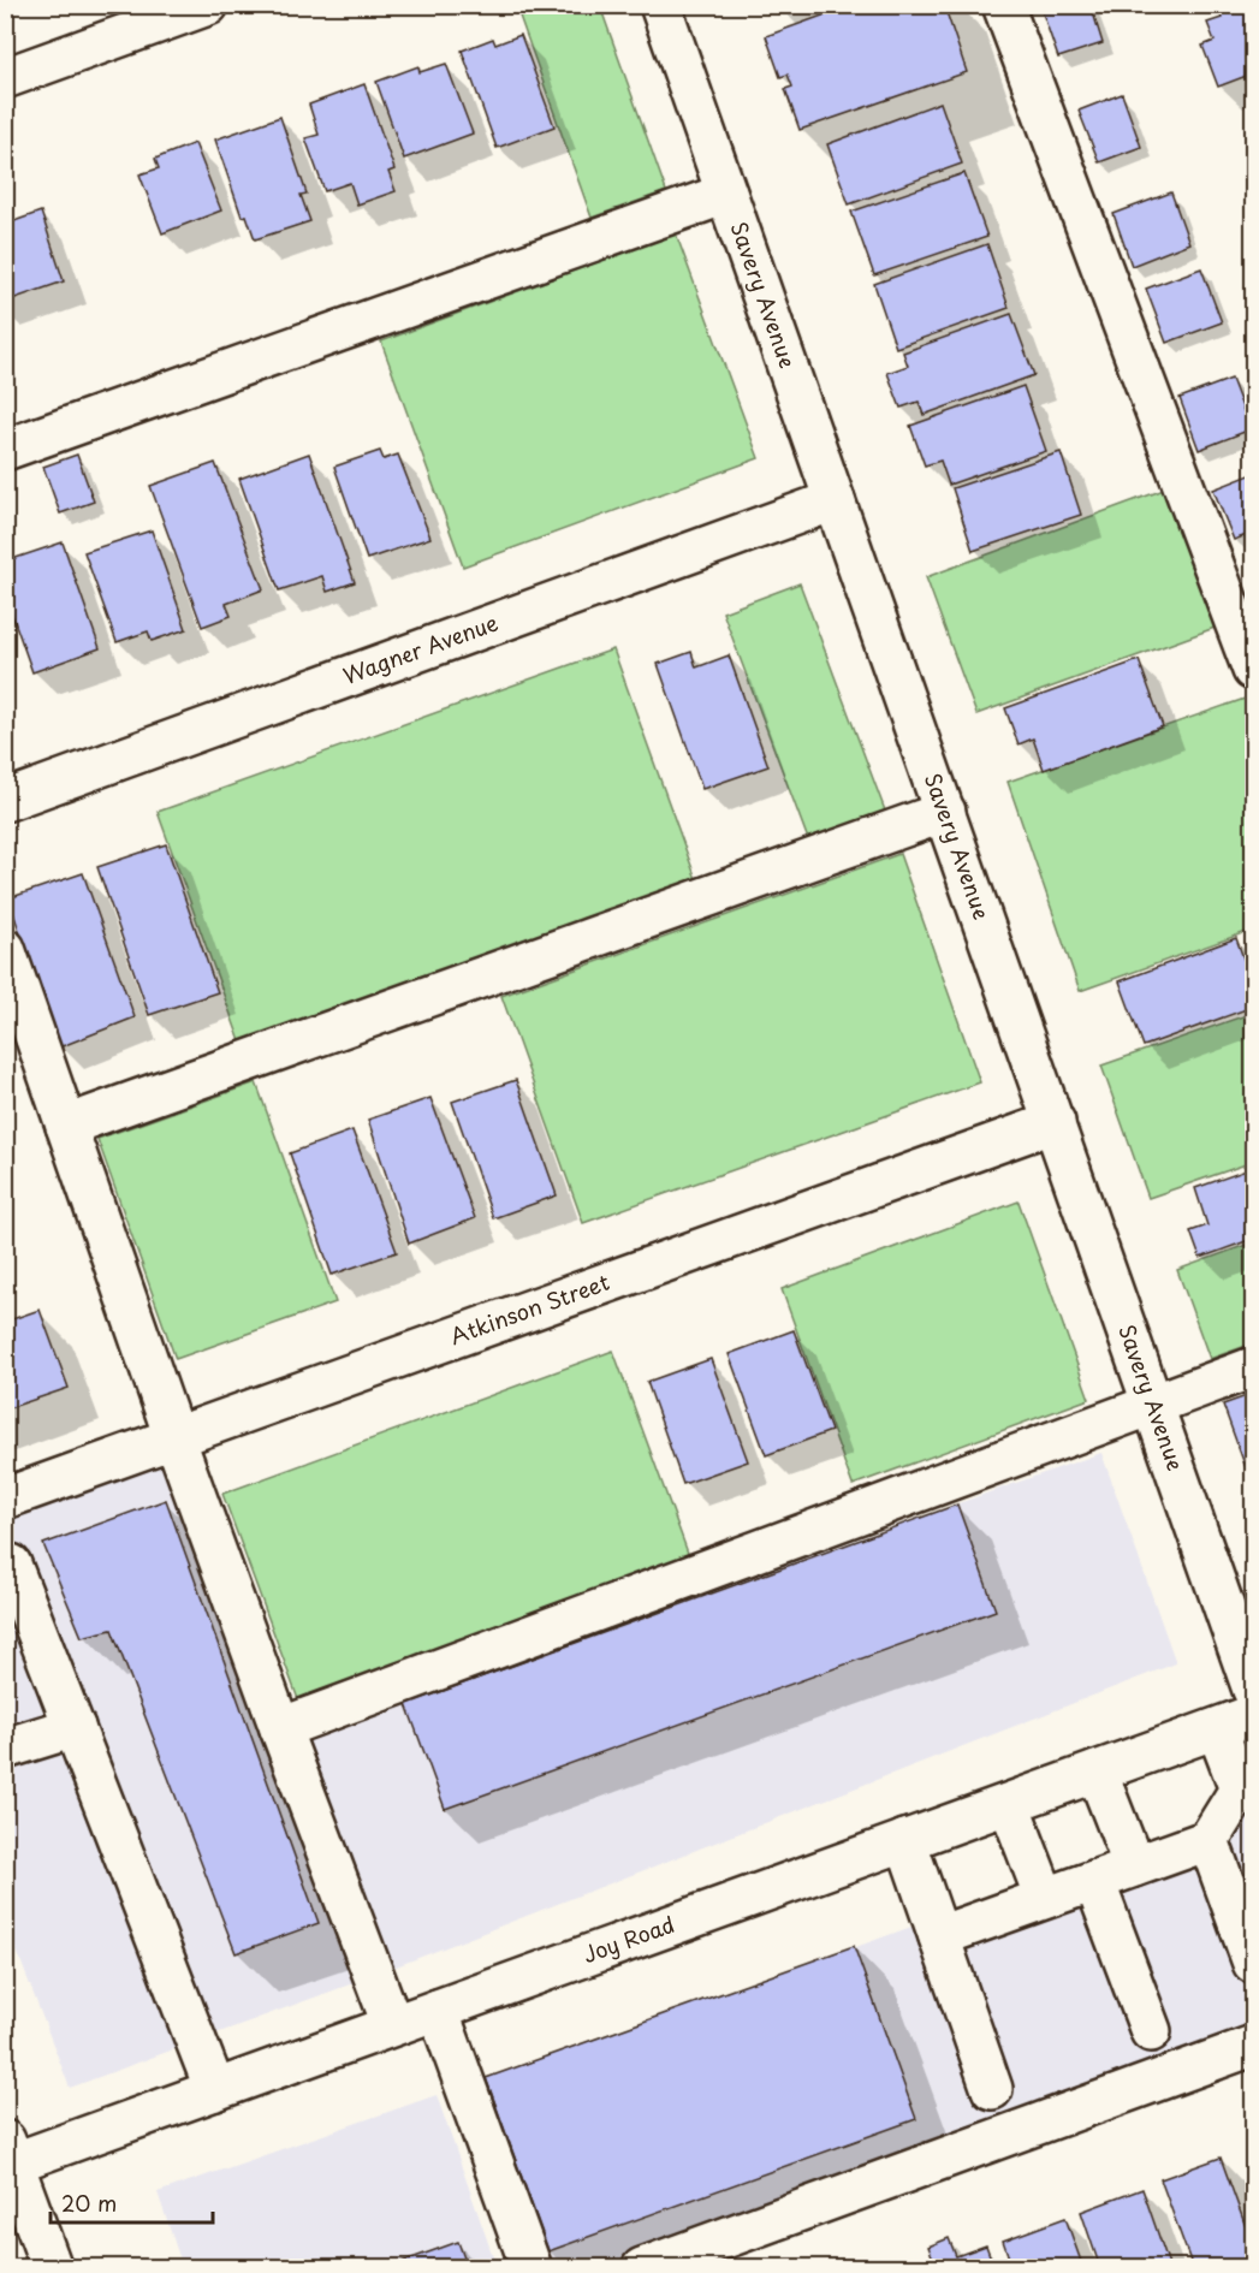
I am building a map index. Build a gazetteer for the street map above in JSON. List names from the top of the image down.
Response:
{
  "streets": {
    "street": [
      "Savery Avenue",
      "Wagner Avenue",
      "Atkinson Street",
      "Joy Road"
    ]
  },
  "crossings": [
    ["Savery Avenue", "Wagner Avenue"],
    ["Savery Avenue", "Atkinson Street"]
  ],
  "scale_bar": "20 m"
}
